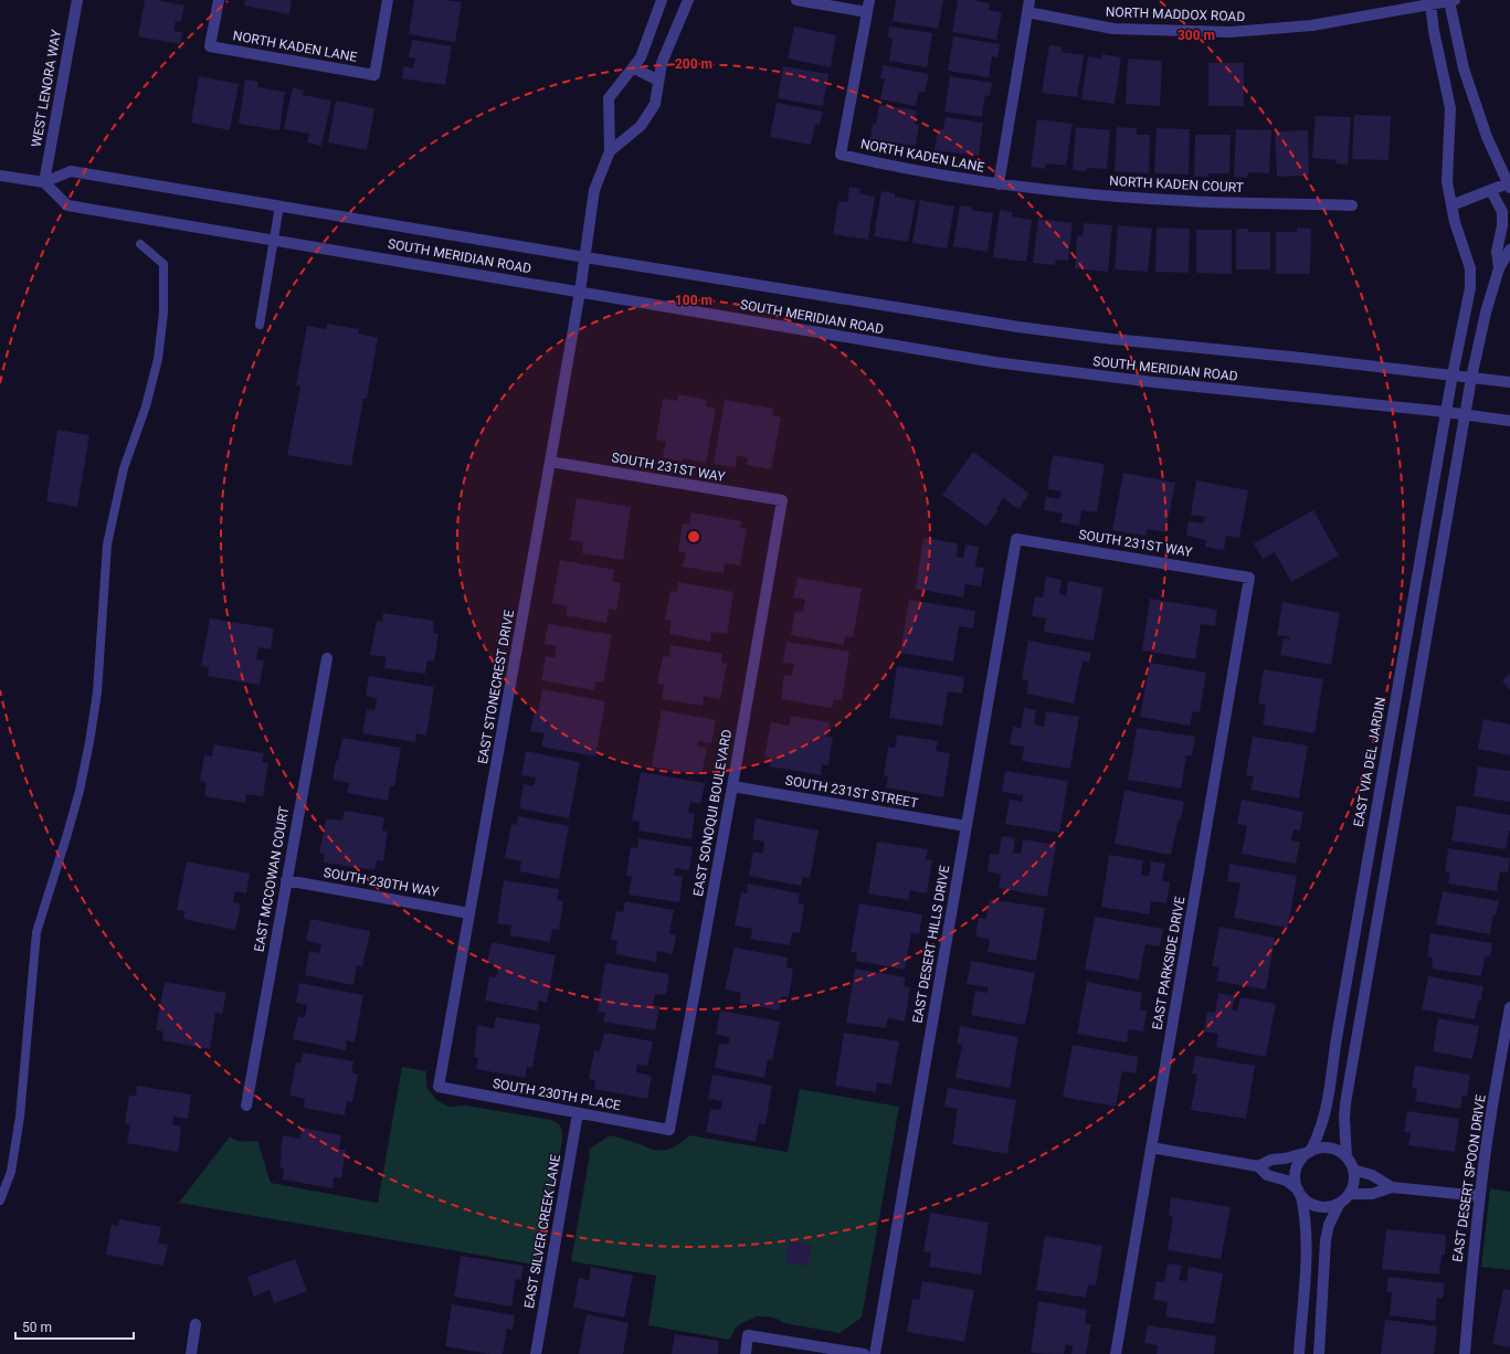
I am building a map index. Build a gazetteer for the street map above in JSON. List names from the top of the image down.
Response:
{
  "streets": {
    "street": [
      "NORTH MADDOX ROAD",
      "NORTH KADEN LANE",
      "WEST LENORA WAY",
      "NORTH KADEN COURT",
      "SOUTH MERIDIAN ROAD",
      "SOUTH 231ST WAY",
      "EAST STONECREST DRIVE",
      "EAST VIA DEL JARDIN",
      "SOUTH 231ST STREET",
      "EAST SONOQUI BOULEVARD",
      "EAST MCCOWAN COURT",
      "SOUTH 230TH WAY",
      "EAST DESERT HILLS DRIVE",
      "EAST PARKSIDE DRIVE",
      "SOUTH 230TH PLACE",
      "EAST DESERT SPOON DRIVE",
      "EAST SILVER CREEK LANE"
    ]
  },
  "crossings": [
    ["NORTH MADDOX ROAD", "EAST VIA DEL JARDIN"],
    ["NORTH KADEN LANE", "NORTH KADEN COURT"],
    ["WEST LENORA WAY", "SOUTH MERIDIAN ROAD"],
    ["SOUTH MERIDIAN ROAD", "EAST STONECREST DRIVE"],
    ["SOUTH MERIDIAN ROAD", "EAST VIA DEL JARDIN"],
    ["SOUTH 231ST WAY", "EAST STONECREST DRIVE"],
    ["SOUTH 231ST WAY", "EAST SONOQUI BOULEVARD"],
    ["SOUTH 231ST WAY", "EAST DESERT HILLS DRIVE"],
    ["SOUTH 231ST WAY", "EAST PARKSIDE DRIVE"],
    ["EAST STONECREST DRIVE", "SOUTH 230TH WAY"],
    ["EAST STONECREST DRIVE", "SOUTH 230TH PLACE"],
    ["SOUTH 231ST STREET", "EAST SONOQUI BOULEVARD"],
    ["SOUTH 231ST STREET", "EAST DESERT HILLS DRIVE"],
    ["EAST SONOQUI BOULEVARD", "SOUTH 230TH PLACE"],
    ["EAST MCCOWAN COURT", "SOUTH 230TH WAY"],
    ["SOUTH 230TH PLACE", "EAST SILVER CREEK LANE"]
  ],
  "scale_bar": "50 m",
  "rings": ["300 m", "200 m", "100 m"]
}
